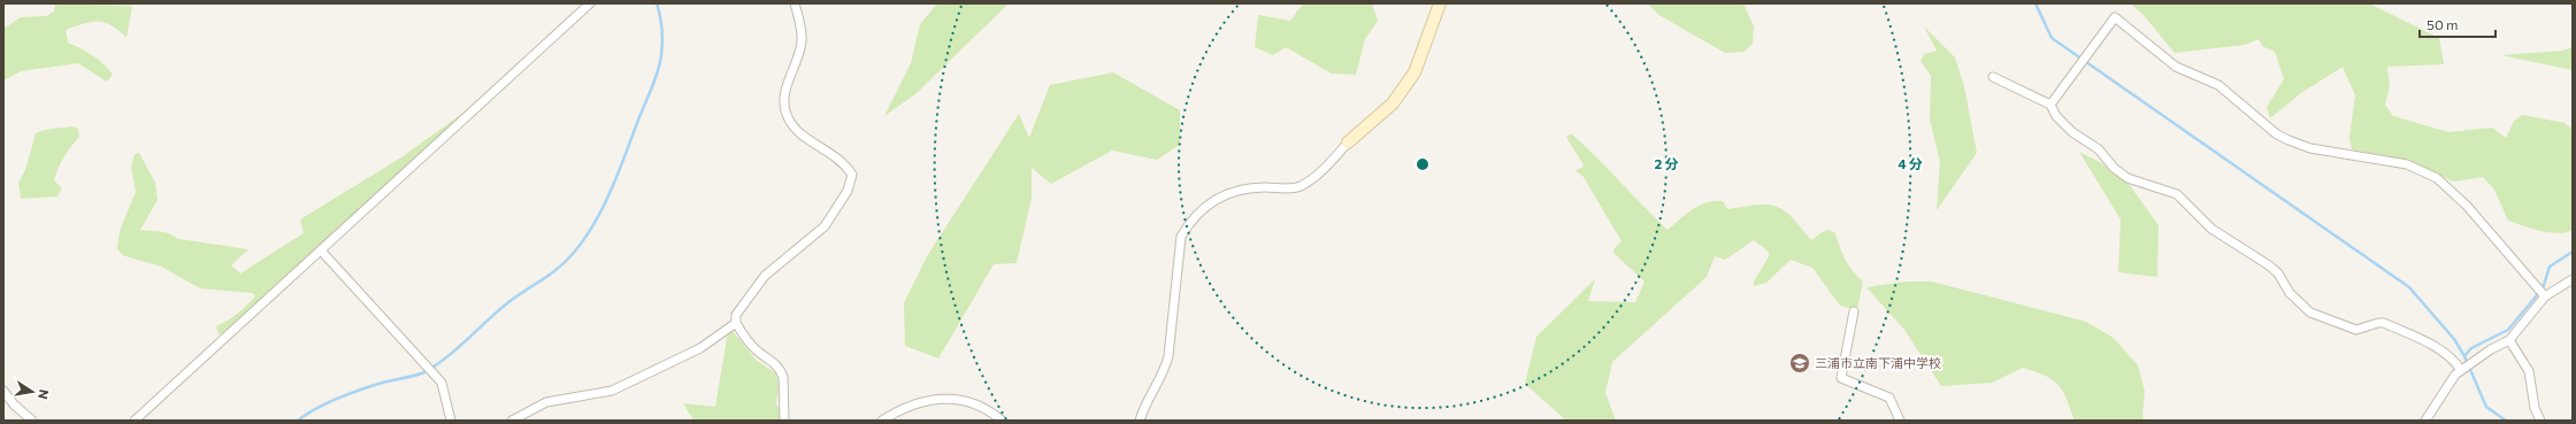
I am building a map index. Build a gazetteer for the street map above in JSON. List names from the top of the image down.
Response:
{
  "places": {
    "school or university": ["三浦市立南下浦中学校"]
  },
  "scale_bar": "50 m",
  "north": "right",
  "rings": ["2 分", "4 分"]
}
